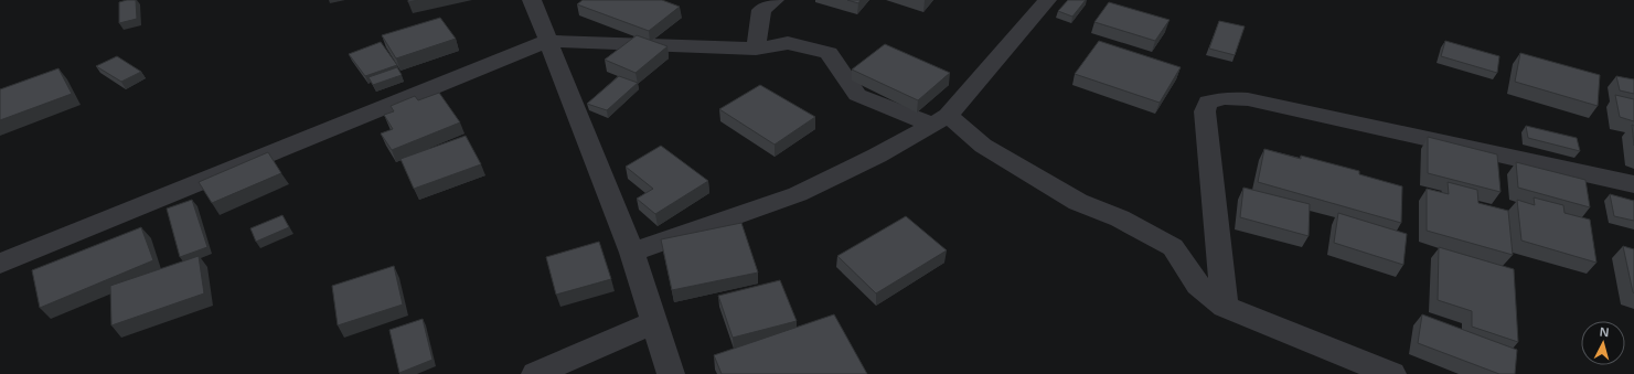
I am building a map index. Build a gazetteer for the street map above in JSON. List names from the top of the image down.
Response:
{
  "north": "top"
}
